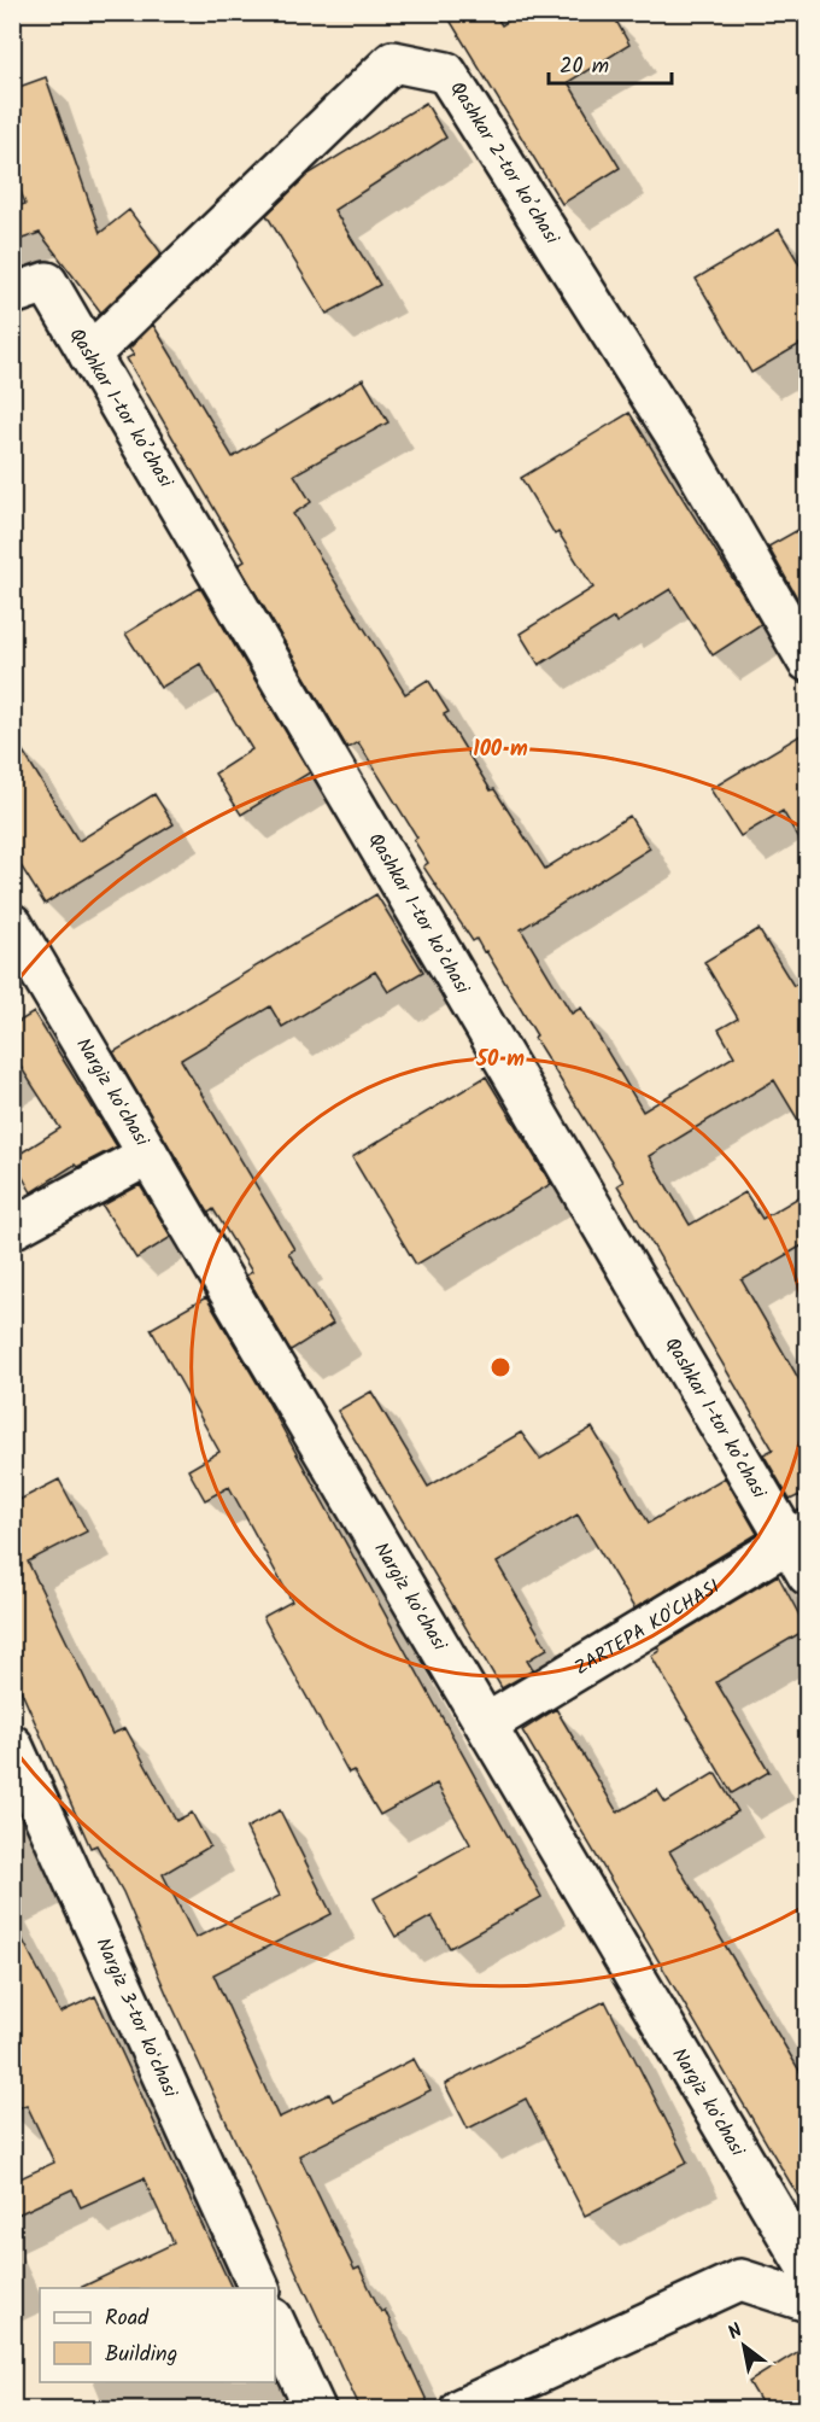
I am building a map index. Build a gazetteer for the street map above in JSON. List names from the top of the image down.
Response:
{
  "streets": {
    "street": [
      "Qashkar 2-tor koʼchasi",
      "Qashkar 1-tor koʼchasi",
      "Nargiz koʻchasi",
      "ZARTEPA KO'CHASI",
      "Nargiz 3-tor koʻchasi"
    ]
  },
  "crossings": [
    ["Qashkar 2-tor koʼchasi", "Qashkar 1-tor koʼchasi"],
    ["Qashkar 1-tor koʼchasi", "ZARTEPA KO'CHASI"],
    ["Nargiz koʻchasi", "ZARTEPA KO'CHASI"]
  ],
  "legend": ["Road", "Building"],
  "scale_bar": "20 m",
  "north": "top left",
  "rings": ["100 m", "50 m"]
}
